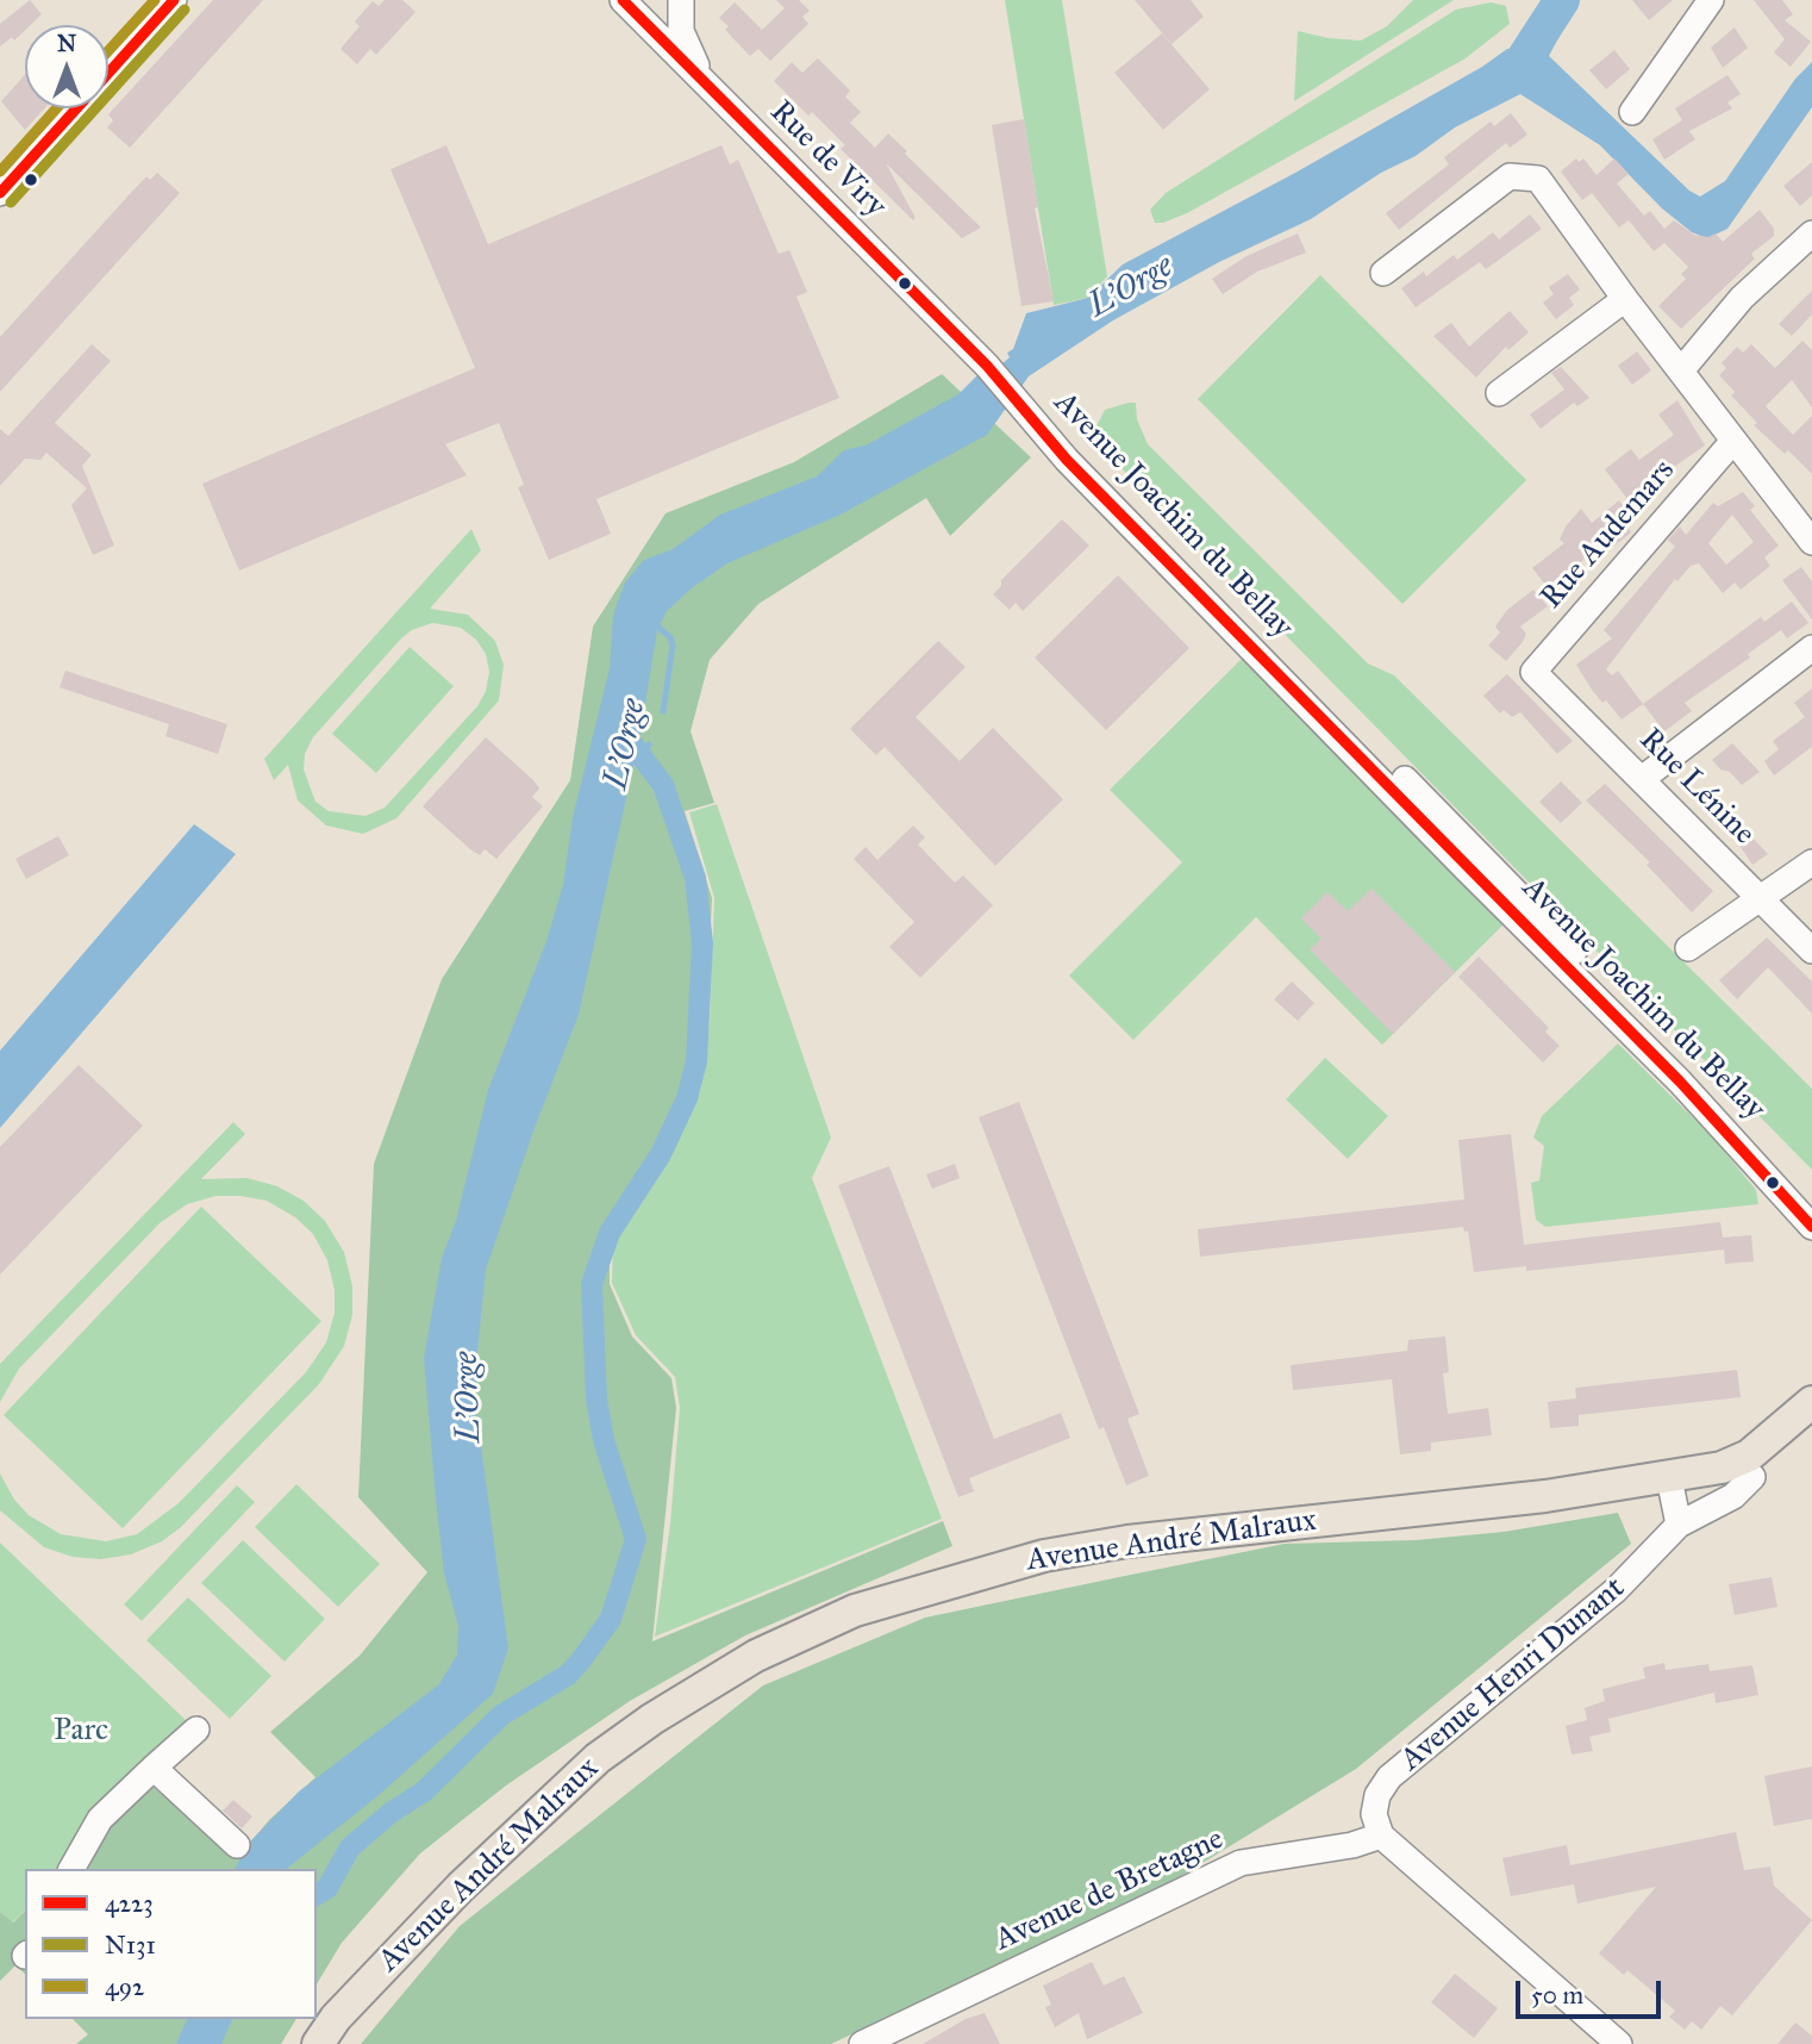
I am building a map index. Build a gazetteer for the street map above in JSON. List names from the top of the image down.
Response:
{
  "streets": {
    "main road": ["Avenue André Malraux"],
    "street": [
      "Rue de Viry",
      "Avenue Joachim du Bellay",
      "Rue Audemars",
      "Rue Lénine",
      "Avenue Henri Dunant",
      "Avenue de Bretagne"
    ]
  },
  "crossings": [
    ["Rue de Viry", "Avenue Joachim du Bellay"],
    ["Rue Audemars", "Rue Lénine"],
    ["Avenue André Malraux", "Avenue Henri Dunant"],
    ["Avenue Henri Dunant", "Avenue de Bretagne"]
  ],
  "water": ["L'Orge"],
  "parks": ["Parc"],
  "lines": ["transit line 4223", "transit line 492", "transit line N131"],
  "legend": ["4223", "N131", "492"],
  "scale_bar": "50 m",
  "north": "top"
}
